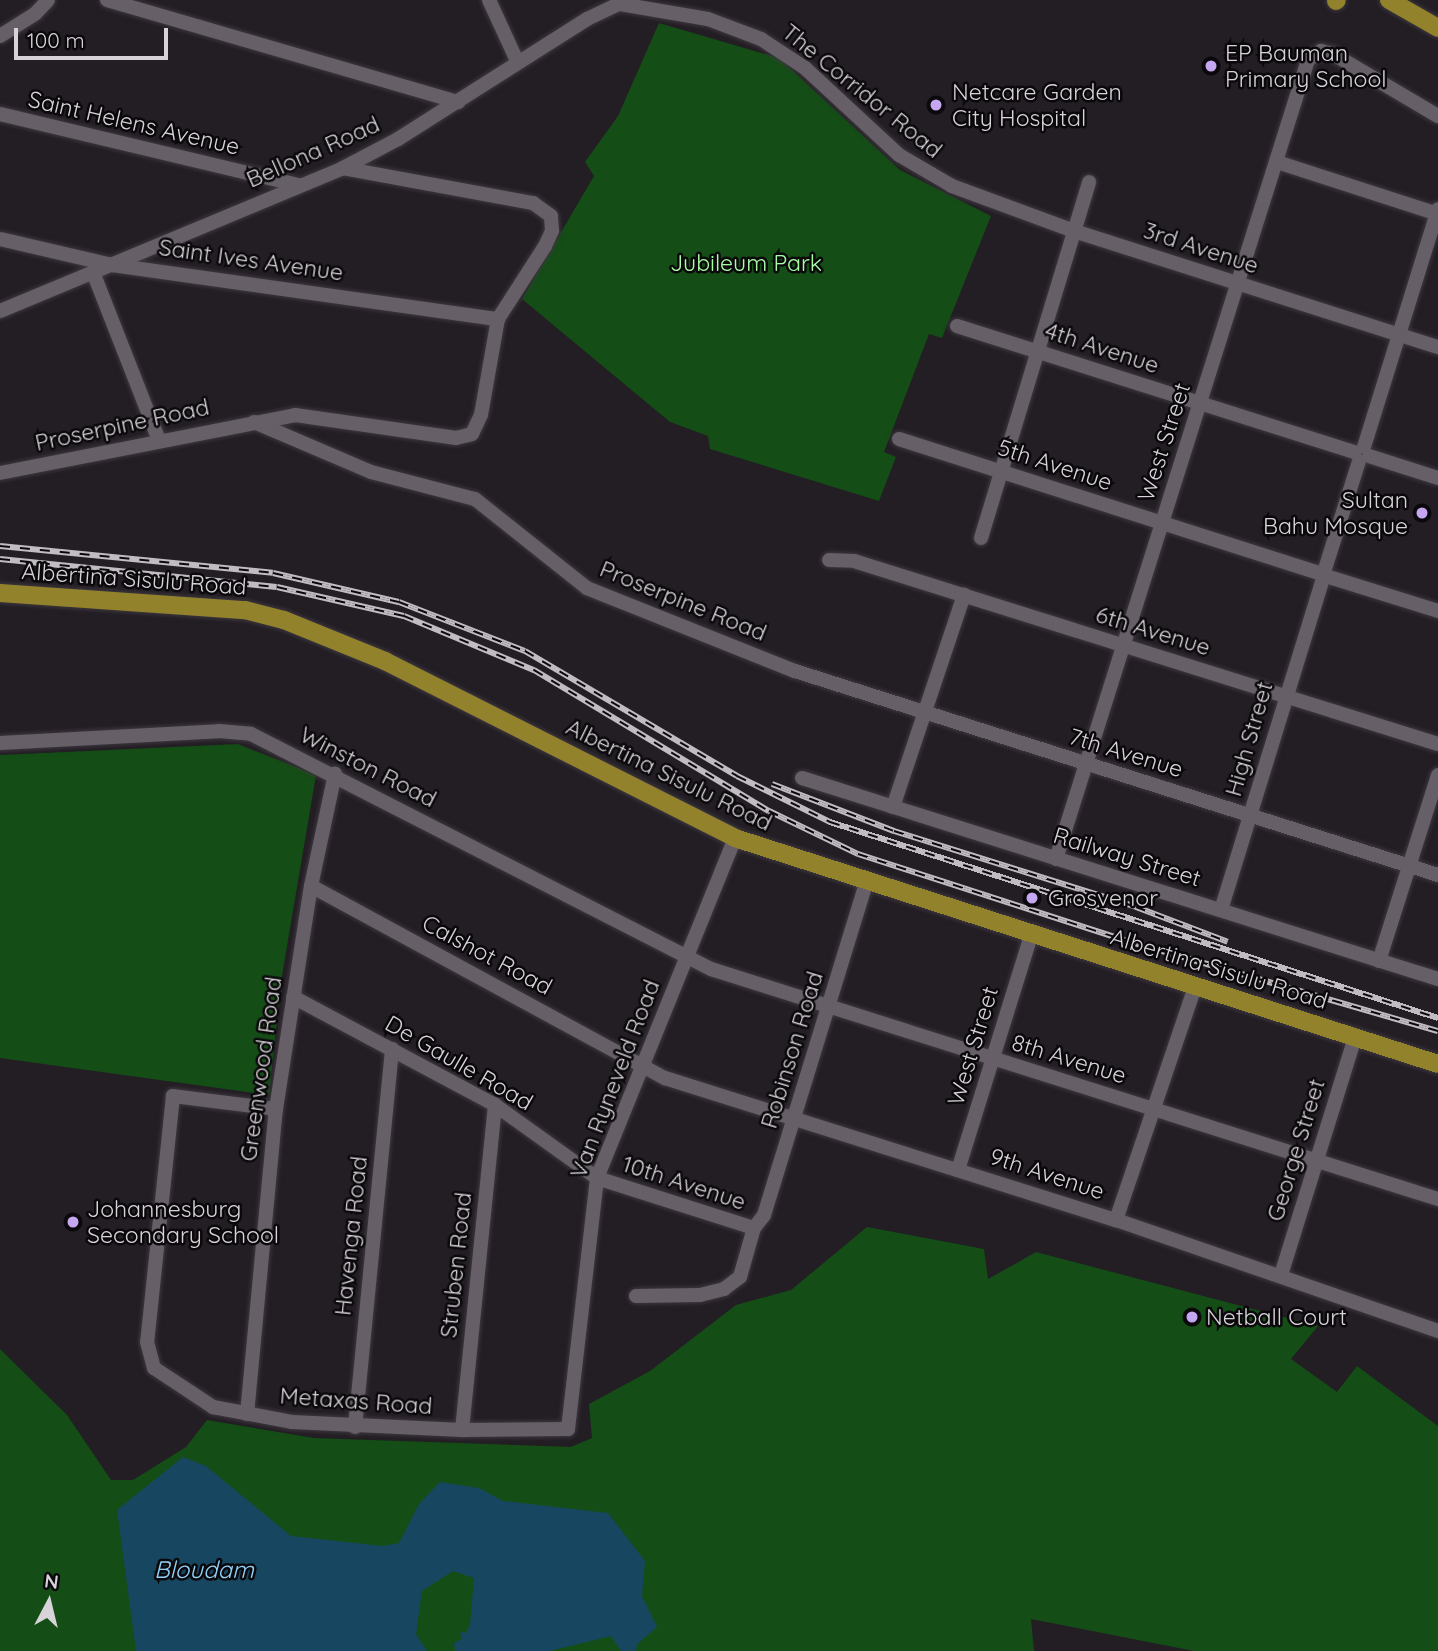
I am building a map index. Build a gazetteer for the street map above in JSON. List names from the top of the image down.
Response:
{
  "streets": {
    "main road": ["Albertina Sisulu Road"],
    "street": [
      "The Corridor Road",
      "Saint Helens Avenue",
      "Bellona Road",
      "3rd Avenue",
      "Saint Ives Avenue",
      "4th Avenue",
      "Proserpine Road",
      "West Street",
      "5th Avenue",
      "6th Avenue",
      "High Street",
      "7th Avenue",
      "Winston Road",
      "Railway Street",
      "Calshot Road",
      "Robinson Road",
      "8th Avenue",
      "De Gaulle Road",
      "Greenwood Road",
      "Van Ryneveld Road",
      "George Street",
      "9th Avenue",
      "10th Avenue",
      "Havenga Road",
      "Struben Road",
      "Metaxas Road"
    ]
  },
  "crossings": [
    ["The Corridor Road", "Bellona Road"],
    ["The Corridor Road", "3rd Avenue"],
    ["Saint Helens Avenue", "Bellona Road"],
    ["Bellona Road", "Saint Ives Avenue"],
    ["3rd Avenue", "West Street"],
    ["3rd Avenue", "High Street"],
    ["Saint Ives Avenue", "Proserpine Road"],
    ["4th Avenue", "West Street"],
    ["4th Avenue", "High Street"],
    ["Proserpine Road", "7th Avenue"],
    ["West Street", "5th Avenue"],
    ["West Street", "Albertina Sisulu Road"],
    ["West Street", "6th Avenue"],
    ["West Street", "7th Avenue"],
    ["West Street", "Railway Street"],
    ["West Street", "8th Avenue"],
    ["West Street", "9th Avenue"],
    ["5th Avenue", "High Street"],
    ["Albertina Sisulu Road", "Robinson Road"],
    ["Albertina Sisulu Road", "Van Ryneveld Road"],
    ["Albertina Sisulu Road", "George Street"],
    ["6th Avenue", "High Street"],
    ["High Street", "7th Avenue"],
    ["High Street", "Railway Street"],
    ["Winston Road", "8th Avenue"],
    ["Winston Road", "Greenwood Road"],
    ["Winston Road", "Van Ryneveld Road"],
    ["Calshot Road", "Greenwood Road"],
    ["Calshot Road", "Van Ryneveld Road"],
    ["Calshot Road", "9th Avenue"],
    ["Robinson Road", "8th Avenue"],
    ["Robinson Road", "9th Avenue"],
    ["Robinson Road", "10th Avenue"],
    ["8th Avenue", "Van Ryneveld Road"],
    ["8th Avenue", "George Street"],
    ["De Gaulle Road", "Greenwood Road"],
    ["De Gaulle Road", "Van Ryneveld Road"],
    ["De Gaulle Road", "10th Avenue"],
    ["De Gaulle Road", "Havenga Road"],
    ["De Gaulle Road", "Struben Road"],
    ["Greenwood Road", "Metaxas Road"],
    ["Van Ryneveld Road", "9th Avenue"],
    ["Van Ryneveld Road", "10th Avenue"],
    ["Van Ryneveld Road", "Metaxas Road"],
    ["George Street", "9th Avenue"],
    ["Havenga Road", "Metaxas Road"],
    ["Struben Road", "Metaxas Road"]
  ],
  "water": ["Bloudam"],
  "parks": ["Jubileum Park"],
  "places": [
    "EP Bauman Primary School",
    "Netcare Garden City Hospital",
    "Sultan Bahu Mosque",
    "Grosvenor",
    "Johannesburg Secondary School",
    "Netball Court"
  ],
  "scale_bar": "100 m",
  "north": "top"
}
